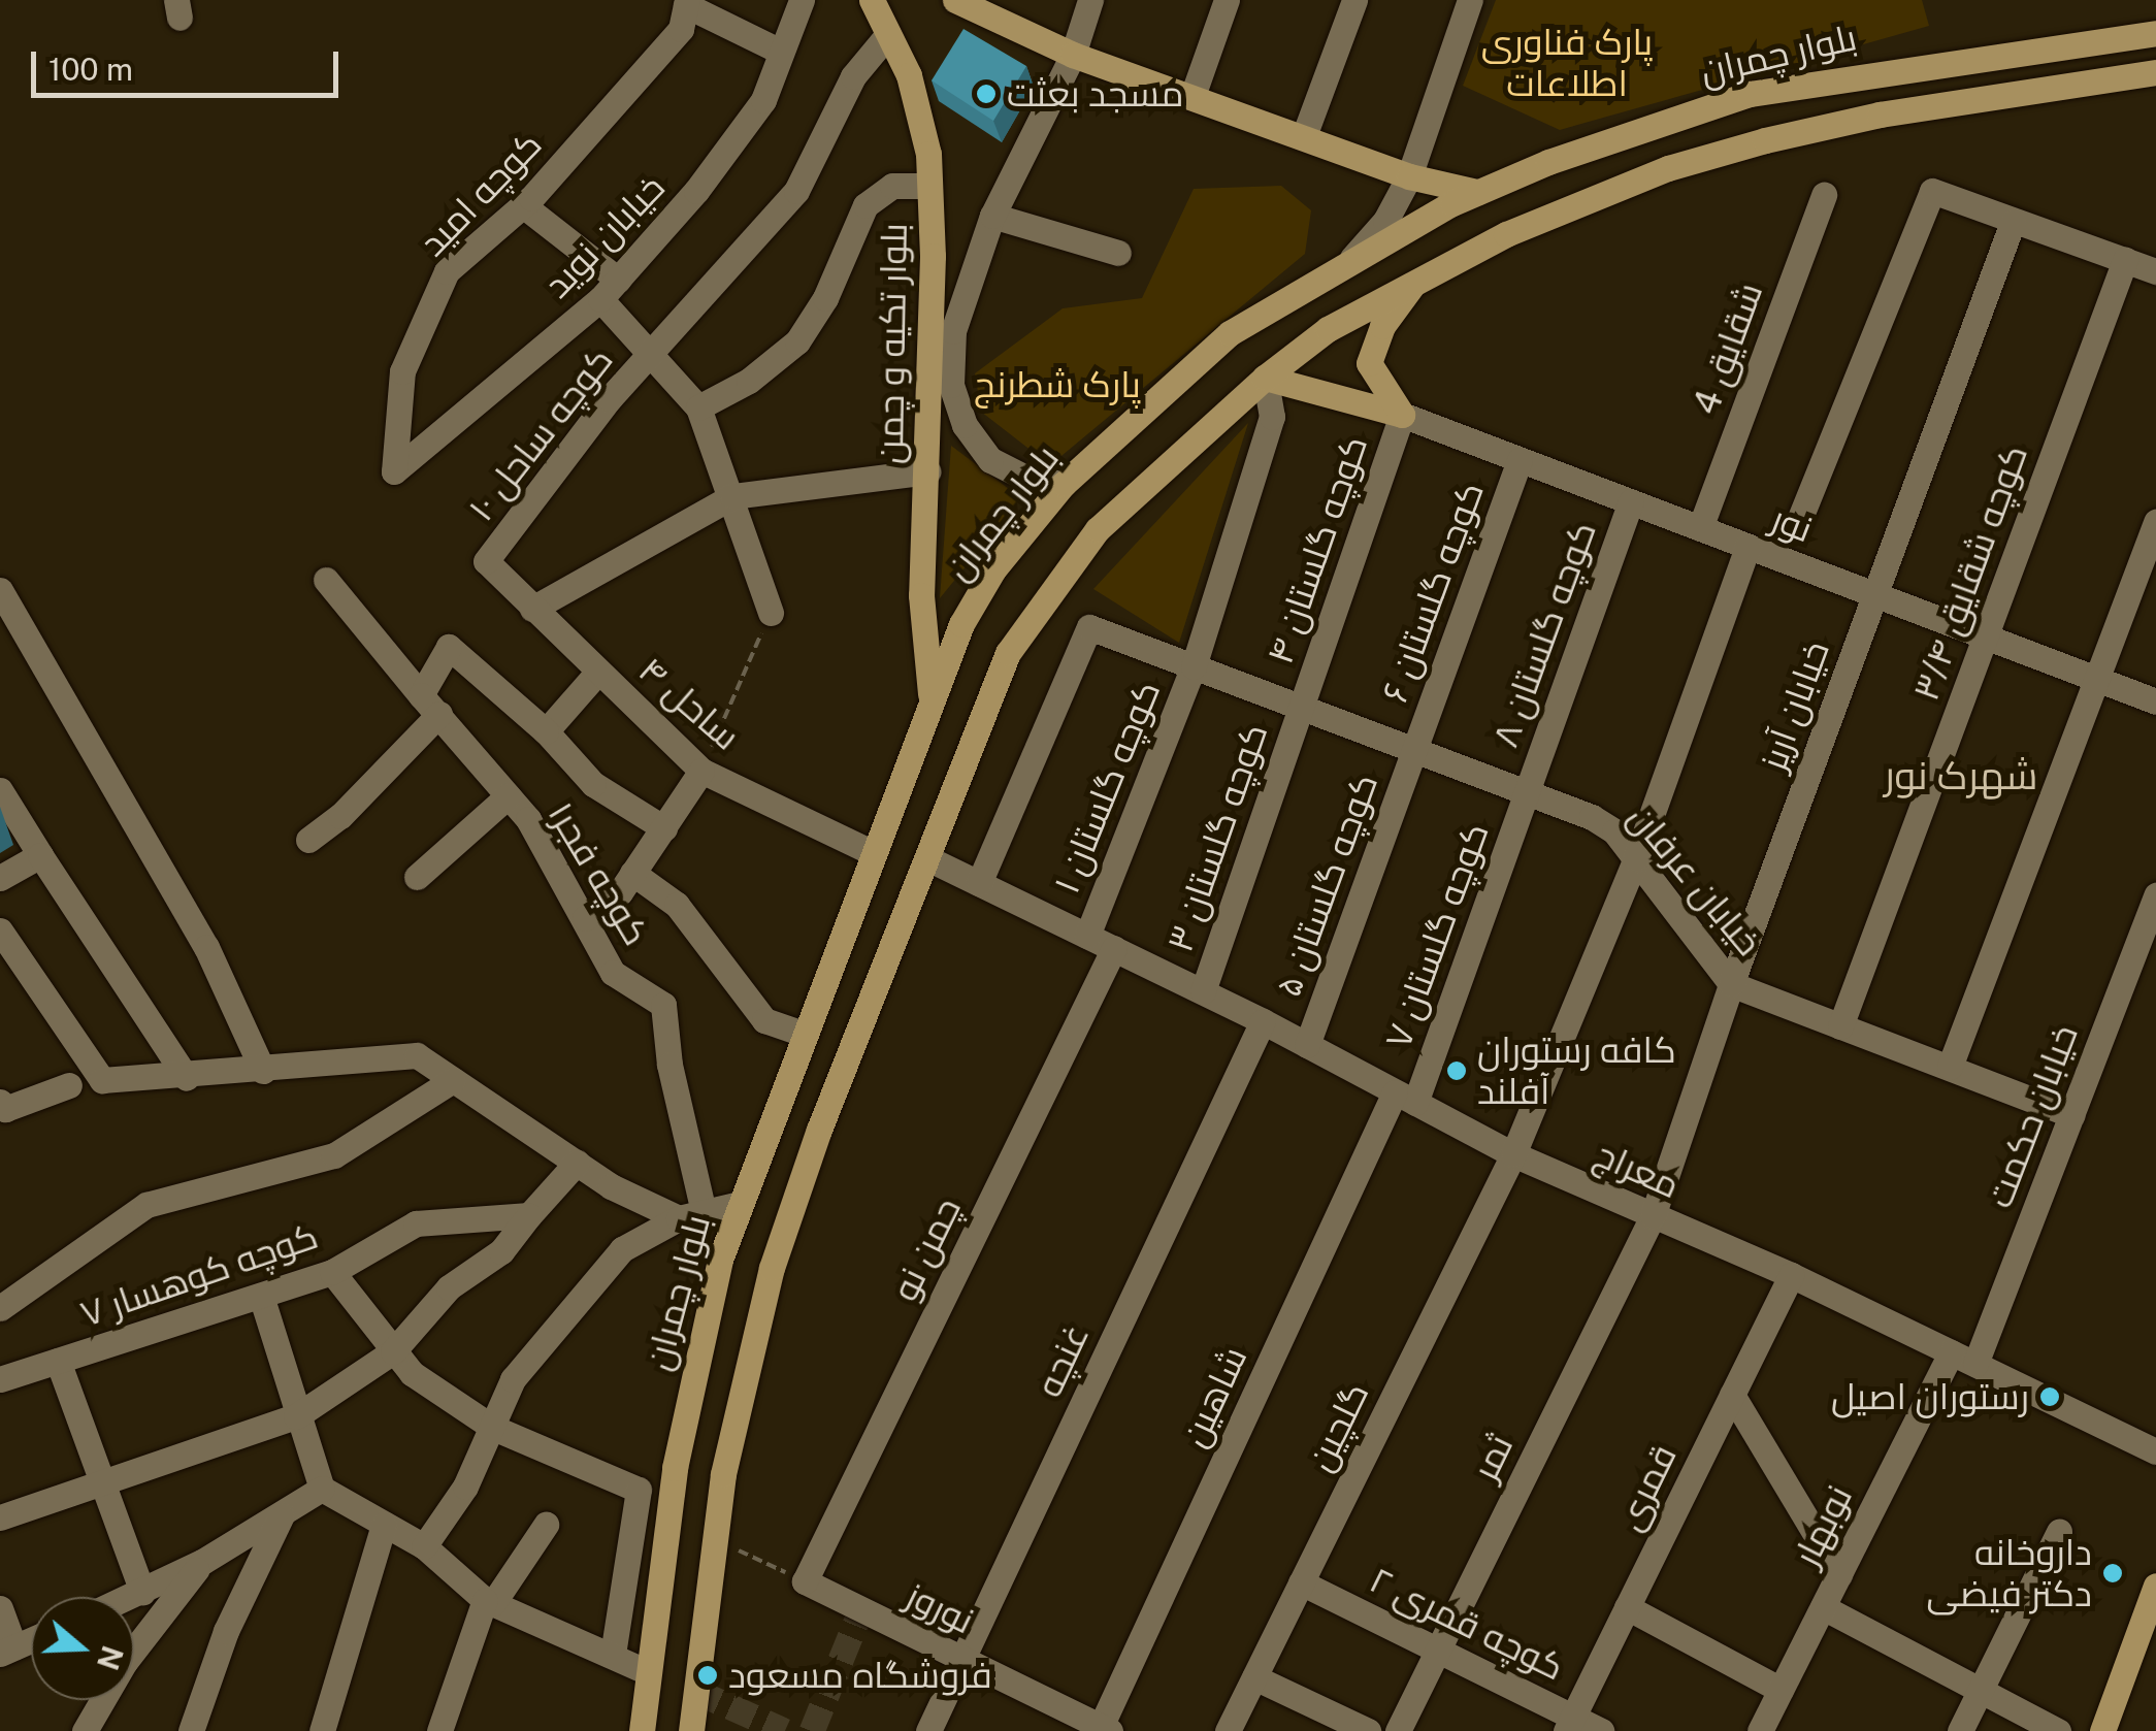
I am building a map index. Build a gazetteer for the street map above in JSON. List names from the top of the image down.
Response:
{
  "streets": {
    "main road": ["بلوار چمران", "بلوار تکیه و چمن"],
    "street": [
      "کوچه امید",
      "خیابان نوید",
      "شقایق 4",
      "کوچه ساحل ۱۰",
      "نور",
      "کوچه گلستان ۴",
      "کوچه شقایق ۳/۴",
      "کوچه گلستان ۶",
      "کوچه گلستان ۸",
      "ساحل ۴",
      "خیابان آریز",
      "کوچه گلستان ۱",
      "کوچه گلستان ۳",
      "کوچه فجر۱",
      "خیابان عرفان",
      "کوچه گلستان ۵",
      "کوچه گلستان ۷",
      "خیابان حکمت",
      "معراج",
      "چمن نو",
      "کوچه کوهسار ۷",
      "غنچه",
      "شاهین",
      "گلچین",
      "ثمر",
      "قمری",
      "نوبهار",
      "نوروز",
      "کوچه قمری ۲"
    ]
  },
  "crossings": [
    ["بلوار چمران", "بلوار تکیه و چمن"],
    ["بلوار چمران", "ساحل ۴"],
    ["کوچه امید", "خیابان نوید"],
    ["بلوار تکیه و چمن", "کوچه ساحل ۱۰"],
    ["شقایق 4", "نور"],
    ["کوچه ساحل ۱۰", "ساحل ۴"],
    ["نور", "کوچه گلستان ۴"],
    ["نور", "کوچه شقایق ۳/۴"],
    ["نور", "کوچه گلستان ۶"],
    ["نور", "کوچه گلستان ۸"],
    ["نور", "خیابان آریز"],
    ["نور", "گلچین"],
    ["کوچه گلستان ۴", "کوچه گلستان ۳"],
    ["کوچه گلستان ۴", "خیابان عرفان"],
    ["کوچه شقایق ۳/۴", "خیابان عرفان"],
    ["کوچه گلستان ۶", "خیابان عرفان"],
    ["کوچه گلستان ۶", "کوچه گلستان ۵"],
    ["کوچه گلستان ۸", "خیابان عرفان"],
    ["کوچه گلستان ۸", "کوچه گلستان ۷"],
    ["خیابان آریز", "خیابان عرفان"],
    ["خیابان آریز", "معراج"],
    ["خیابان آریز", "ثمر"],
    ["کوچه گلستان ۱", "خیابان عرفان"],
    ["کوچه گلستان ۱", "معراج"],
    ["کوچه گلستان ۳", "خیابان عرفان"],
    ["کوچه گلستان ۳", "معراج"],
    ["خیابان عرفان", "کوچه گلستان ۵"],
    ["خیابان عرفان", "کوچه گلستان ۷"],
    ["خیابان عرفان", "خیابان حکمت"],
    ["خیابان عرفان", "معراج"],
    ["خیابان عرفان", "گلچین"],
    ["کوچه گلستان ۵", "معراج"],
    ["کوچه گلستان ۷", "معراج"],
    ["کوچه گلستان ۷", "شاهین"],
    ["خیابان حکمت", "معراج"],
    ["خیابان حکمت", "نوبهار"],
    ["معراج", "چمن نو"],
    ["معراج", "غنچه"],
    ["معراج", "شاهین"],
    ["معراج", "گلچین"],
    ["معراج", "ثمر"],
    ["معراج", "قمری"],
    ["معراج", "نوبهار"],
    ["چمن نو", "نوروز"],
    ["غنچه", "نوروز"],
    ["شاهین", "نوروز"],
    ["گلچین", "کوچه قمری ۲"],
    ["ثمر", "کوچه قمری ۲"],
    ["قمری", "کوچه قمری ۲"]
  ],
  "districts": ["شهرک نور"],
  "parks": ["پارک فناوری اطلاعات", "پارک شطرنج"],
  "places": [
    "مسجد بعثت",
    "کافه رستوران آفلند",
    "رستوران اصیل",
    "داروخانه دکتر فیضی",
    "فروشگاه مسعود"
  ],
  "scale_bar": "100 m",
  "north": "right"
}
